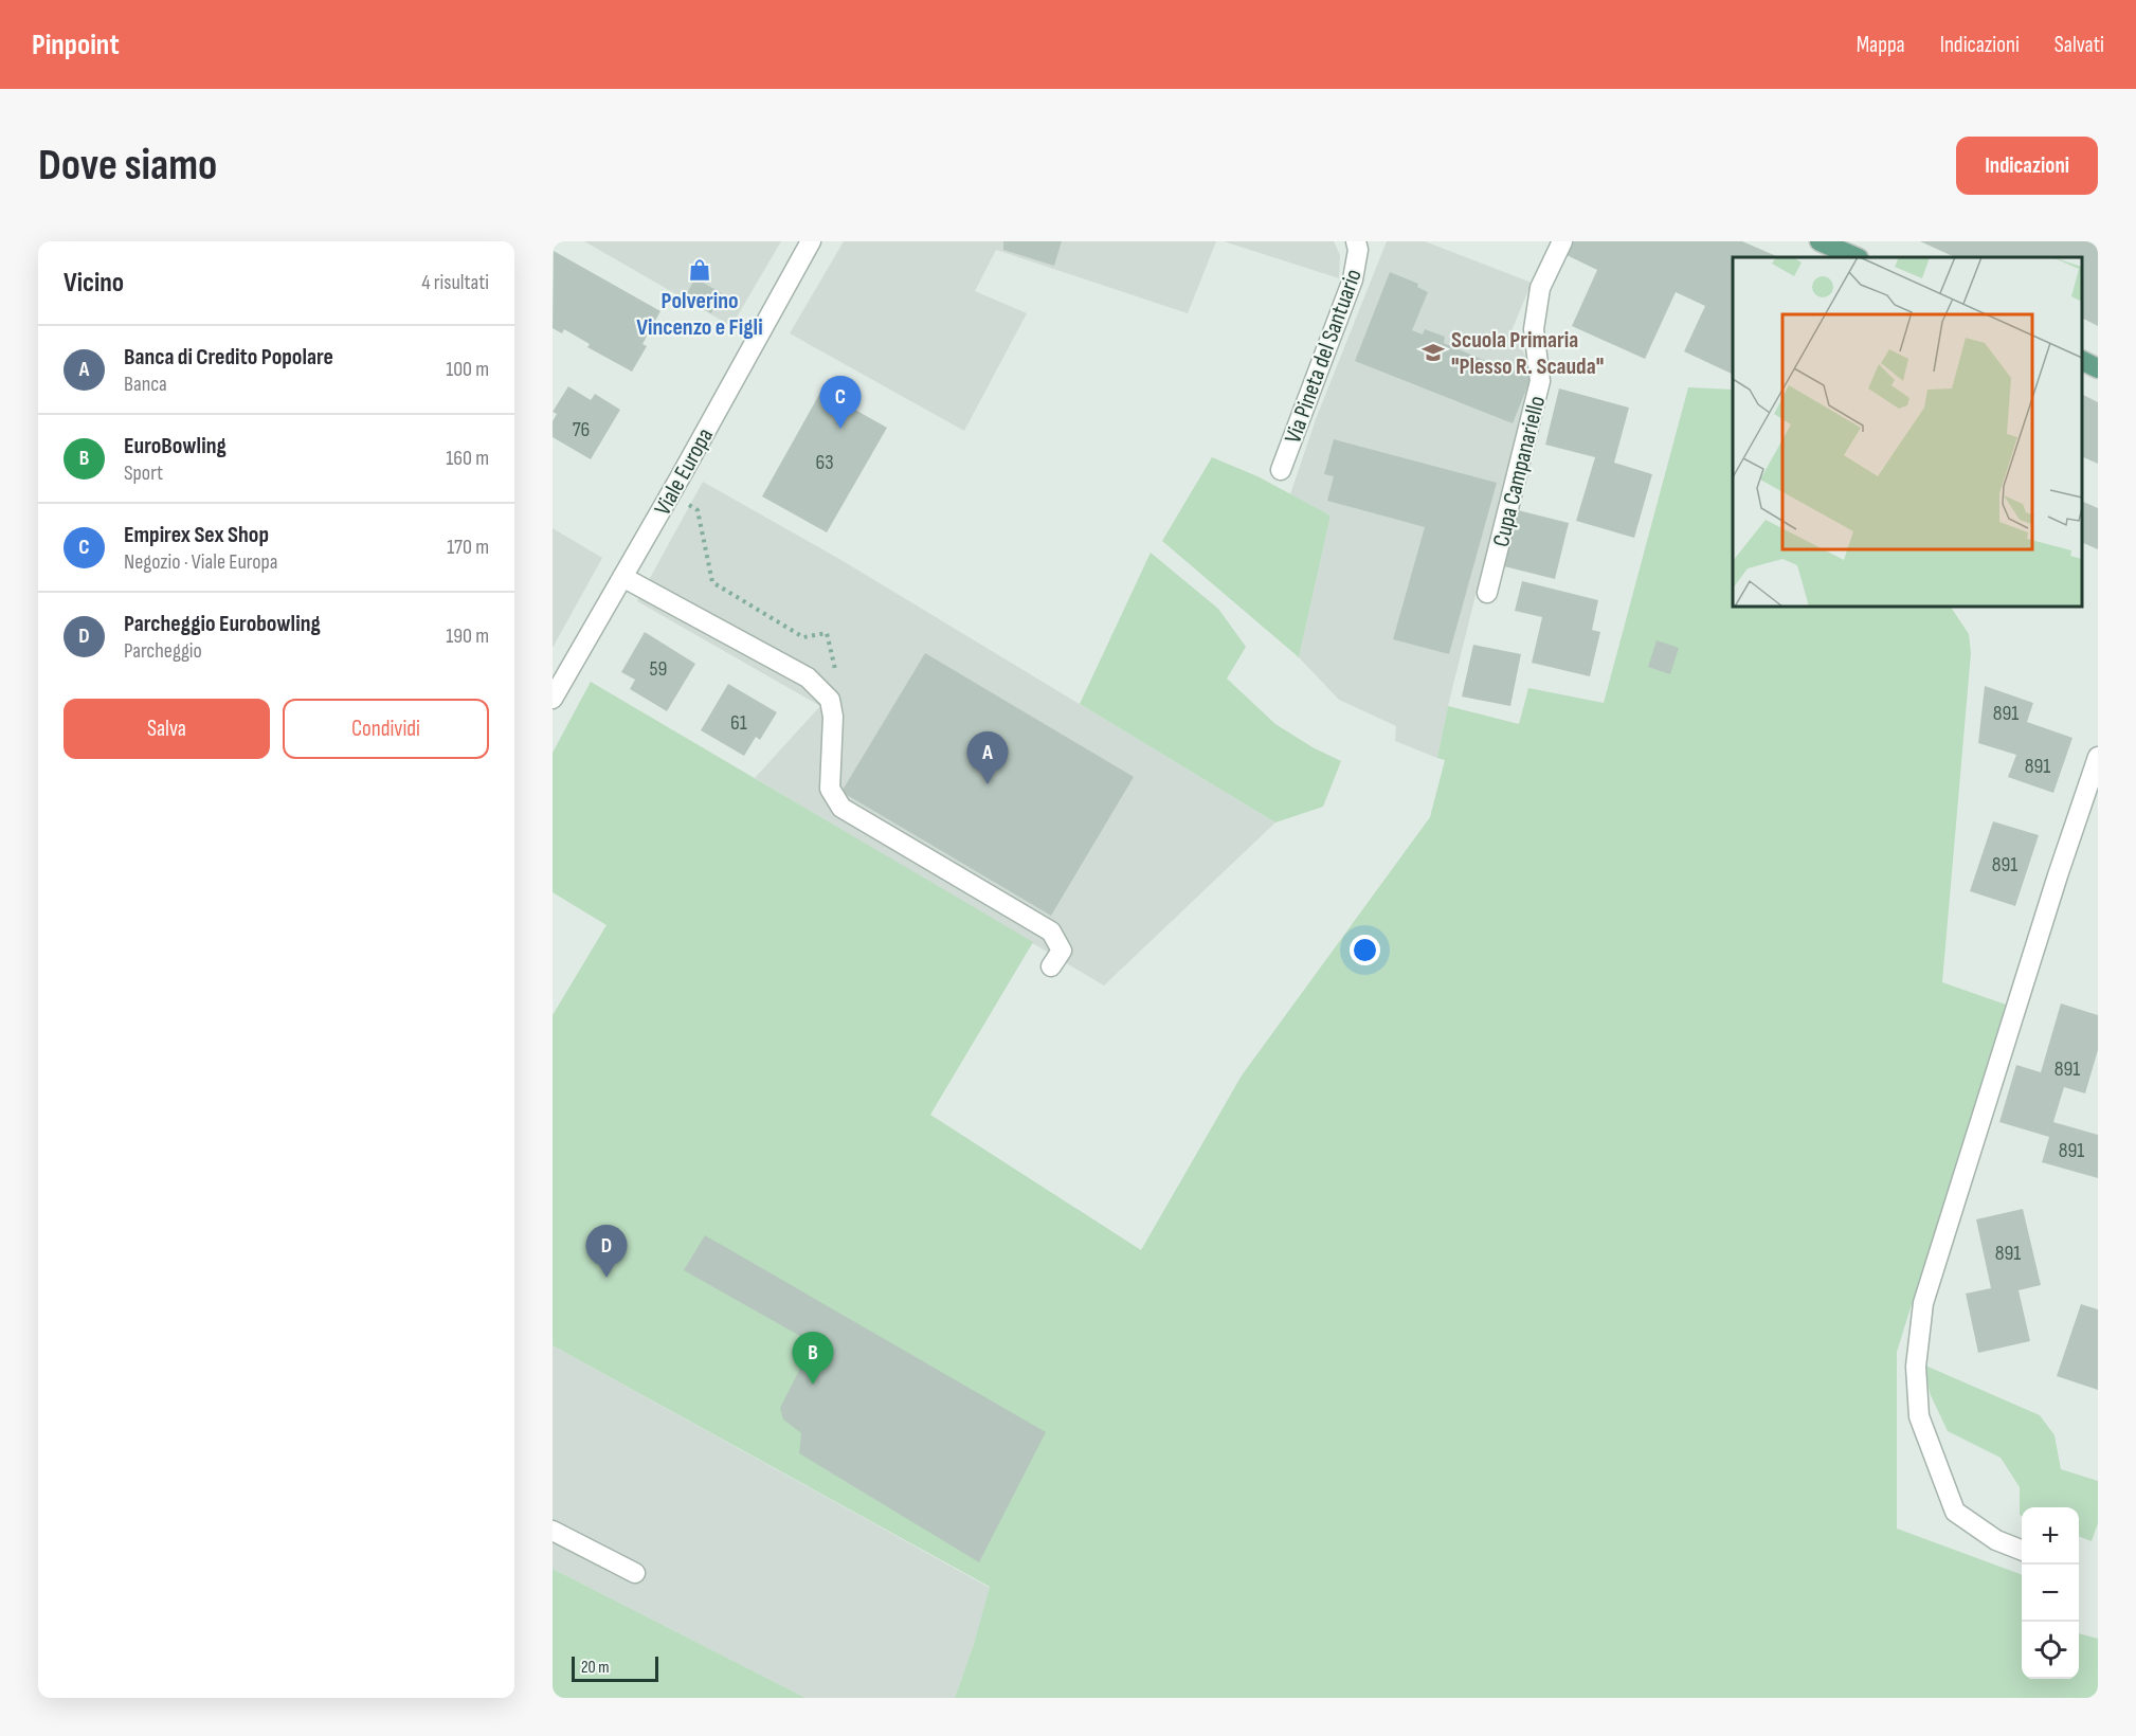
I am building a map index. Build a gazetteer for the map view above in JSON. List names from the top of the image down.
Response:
{
  "streets": {
    "street": ["Via Pineta del Santuario", "Viale Europa", "Cupa Campanariello"]
  },
  "places": {
    "shop": ["Polverino Vincenzo e Figli"],
    "school or university": ["Scuola Primaria \"Plesso R. Scauda\""]
  },
  "house_numbers": [
    "76",
    "63",
    "59",
    "891",
    "61",
    "891",
    "891",
    "891",
    "891",
    "891"
  ],
  "scale_bar": "20 m",
  "page": {
    "header": "Pinpoint",
    "nav": ["Mappa", "Indicazioni", "Salvati"],
    "buttons": [
      "Indicazioni",
      ["Salva", "Condividi"]
    ],
    "title": "Dove siamo",
    "heading": ["Vicino", "4 risultati"],
    "list": [
      {
        "mark": "A",
        "name": "Banca di Credito Popolare",
        "note": "Banca",
        "value": "100 m"
      },
      {
        "mark": "B",
        "name": "EuroBowling",
        "note": "Sport",
        "value": "160 m"
      },
      {
        "mark": "C",
        "name": "Empirex Sex Shop",
        "note": "Negozio · Viale Europa",
        "value": "170 m"
      },
      {
        "mark": "D",
        "name": "Parcheggio Eurobowling",
        "note": "Parcheggio",
        "value": "190 m"
      }
    ],
    "pins": [
      "C",
      "A",
      "D",
      "B"
    ],
    "map_buttons": ["+", "−"],
    "scale": "20 m"
  }
}
